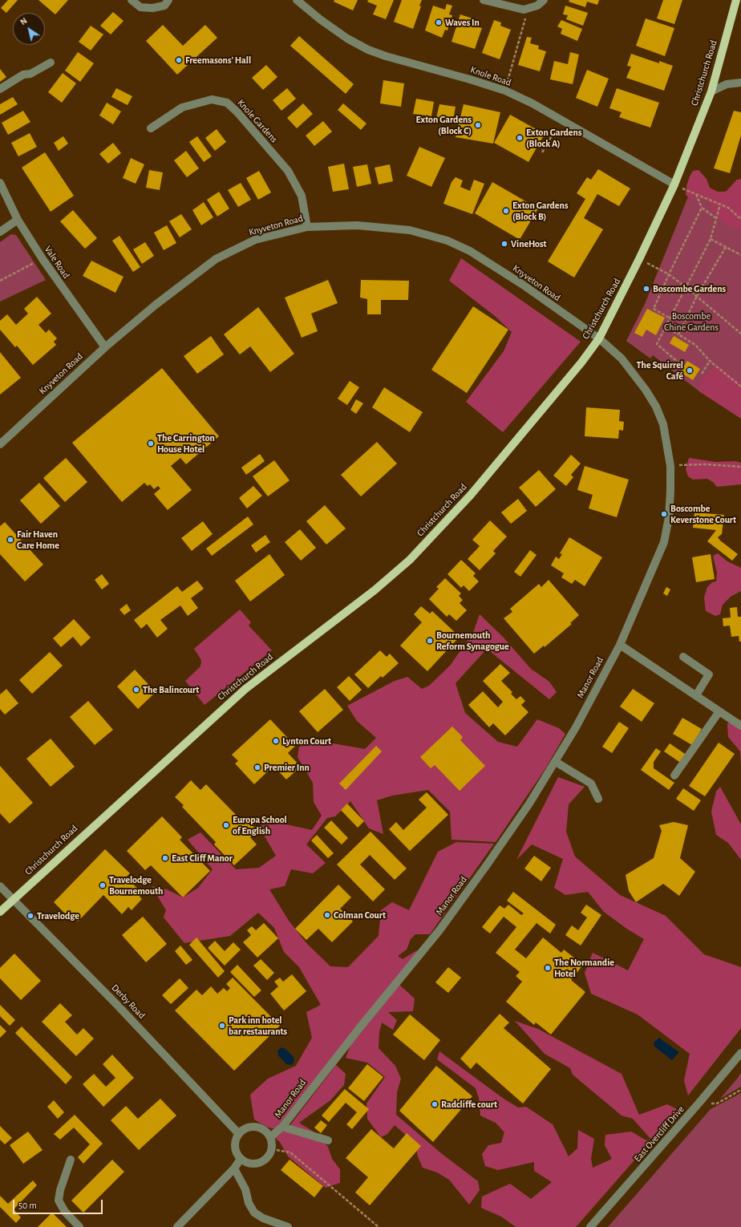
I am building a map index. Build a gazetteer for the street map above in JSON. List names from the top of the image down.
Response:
{
  "streets": {
    "main road": ["Christchurch Road"],
    "street": [
      "Knole Road",
      "Knole Gardens",
      "Knyveton Road",
      "Vale Road",
      "Manor Road",
      "Derby Road",
      "East Overcliff Drive"
    ]
  },
  "crossings": [
    ["Christchurch Road", "Knole Road"],
    ["Christchurch Road", "Knyveton Road"],
    ["Christchurch Road", "Manor Road"],
    ["Christchurch Road", "Derby Road"],
    ["Knole Gardens", "Knyveton Road"],
    ["Knyveton Road", "Vale Road"],
    ["Knyveton Road", "Manor Road"],
    ["Manor Road", "Derby Road"]
  ],
  "parks": ["Boscombe Chine Gardens"],
  "places": [
    "Waves In",
    "Freemasons’ Hall",
    "Exton Gardens (Block C)",
    "Exton Gardens (Block A)",
    "Exton Gardens (Block B)",
    "VineHost",
    "Boscombe Gardens",
    "The Squirrel Café",
    "The Carrington House Hotel",
    "Boscombe Keverstone Court",
    "Fair Haven Care Home",
    "Bournemouth Reform Synagogue",
    "The Balincourt",
    "Lynton Court",
    "Premier Inn",
    "Europa School of English",
    "East Cliff Manor",
    "Travelodge Bournemouth",
    "Colman Court",
    "Travelodge",
    "The Normandie Hotel",
    "Park inn hotel bar restaurants",
    "Radcliffe court"
  ],
  "scale_bar": "50 m",
  "north": "top left"
}
